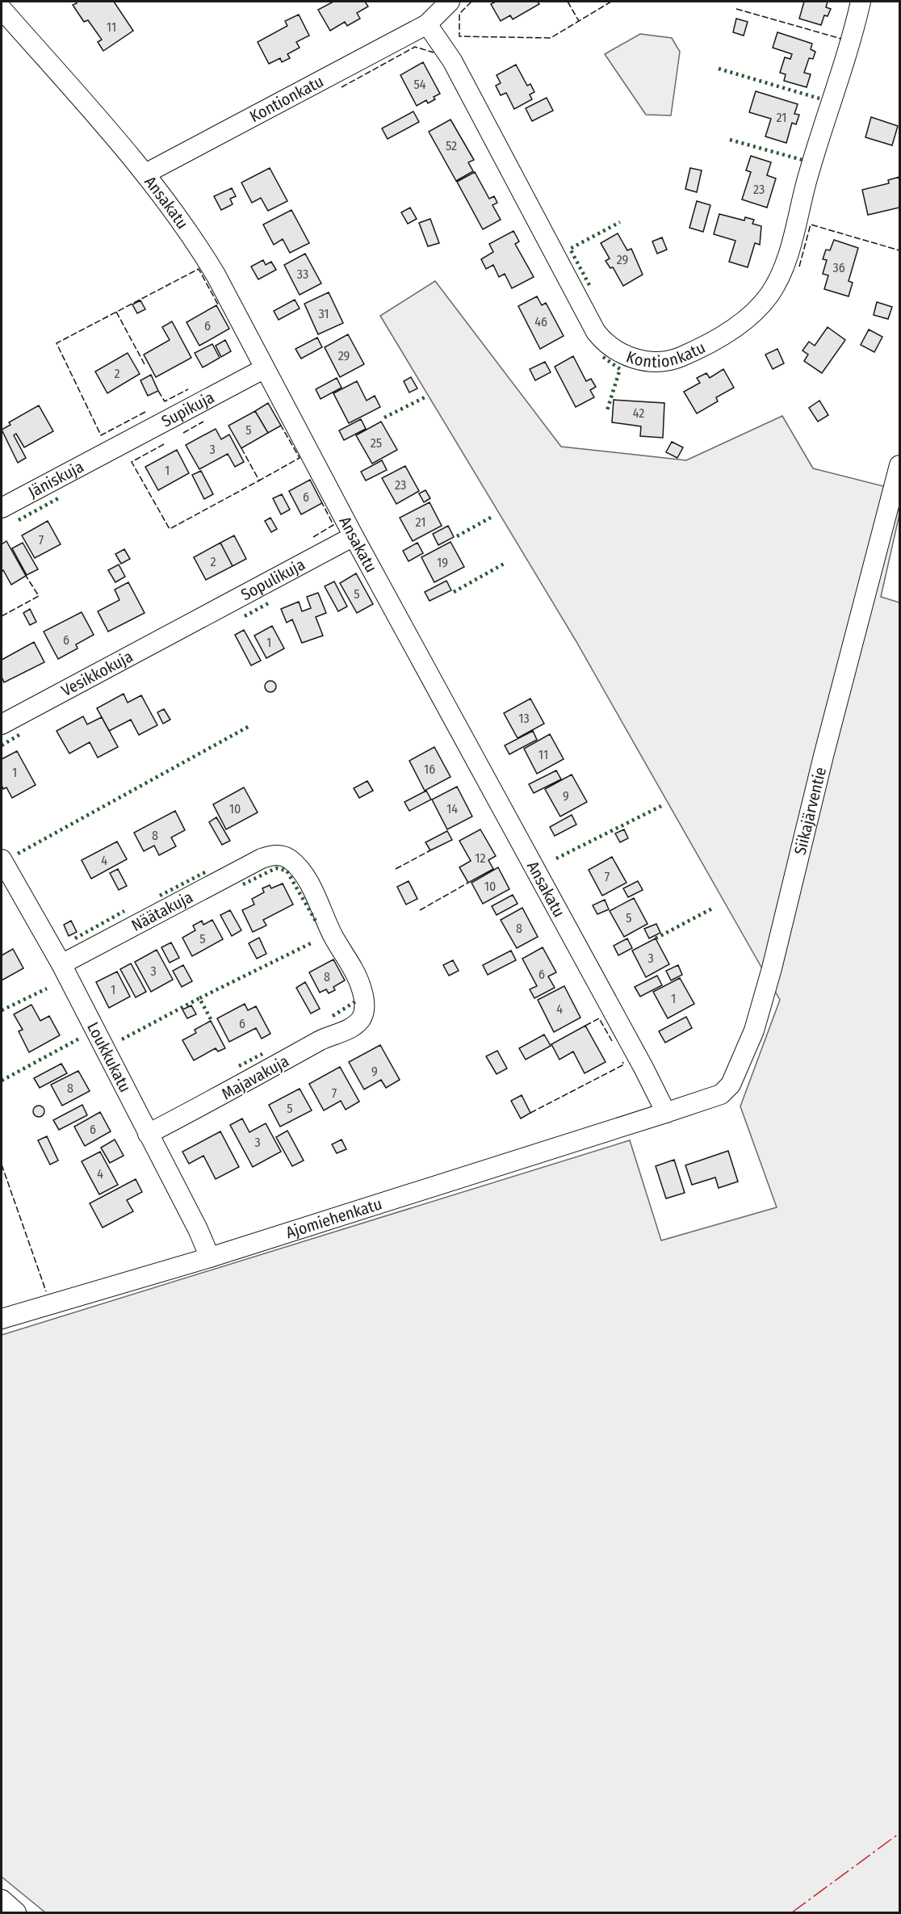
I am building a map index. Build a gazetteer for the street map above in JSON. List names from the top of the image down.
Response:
{
  "streets": {
    "street": [
      "Kontionkatu",
      "Ansakatu",
      "Supikuja",
      "Jäniskuja",
      "Sopulikuja",
      "Vesikkokuja",
      "Siikajärventie",
      "Näätakuja",
      "Loukkukatu",
      "Majavakuja",
      "Ajomiehenkatu"
    ]
  },
  "crossings": [
    ["Kontionkatu", "Ansakatu"],
    ["Ansakatu", "Supikuja"],
    ["Ansakatu", "Sopulikuja"],
    ["Ansakatu", "Siikajärventie"],
    ["Ansakatu", "Ajomiehenkatu"],
    ["Supikuja", "Jäniskuja"],
    ["Sopulikuja", "Vesikkokuja"],
    ["Siikajärventie", "Ajomiehenkatu"],
    ["Näätakuja", "Loukkukatu"],
    ["Näätakuja", "Majavakuja"],
    ["Loukkukatu", "Majavakuja"],
    ["Loukkukatu", "Ajomiehenkatu"]
  ],
  "house_numbers": [
    "11",
    "54",
    "21",
    "52",
    "23",
    "29",
    "36",
    "33",
    "31",
    "46",
    "6",
    "29",
    "2",
    "42",
    "5",
    "25",
    "3",
    "1",
    "23",
    "6",
    "21",
    "7",
    "2",
    "19",
    "5",
    "6",
    "1",
    "13",
    "11",
    "16",
    "1",
    "9",
    "10",
    "14",
    "8",
    "12",
    "4",
    "7",
    "10",
    "5",
    "8",
    "5",
    "3",
    "3",
    "6",
    "8",
    "1",
    "1",
    "4",
    "6",
    "9",
    "8",
    "7",
    "5",
    "6",
    "3",
    "4"
  ]
}
